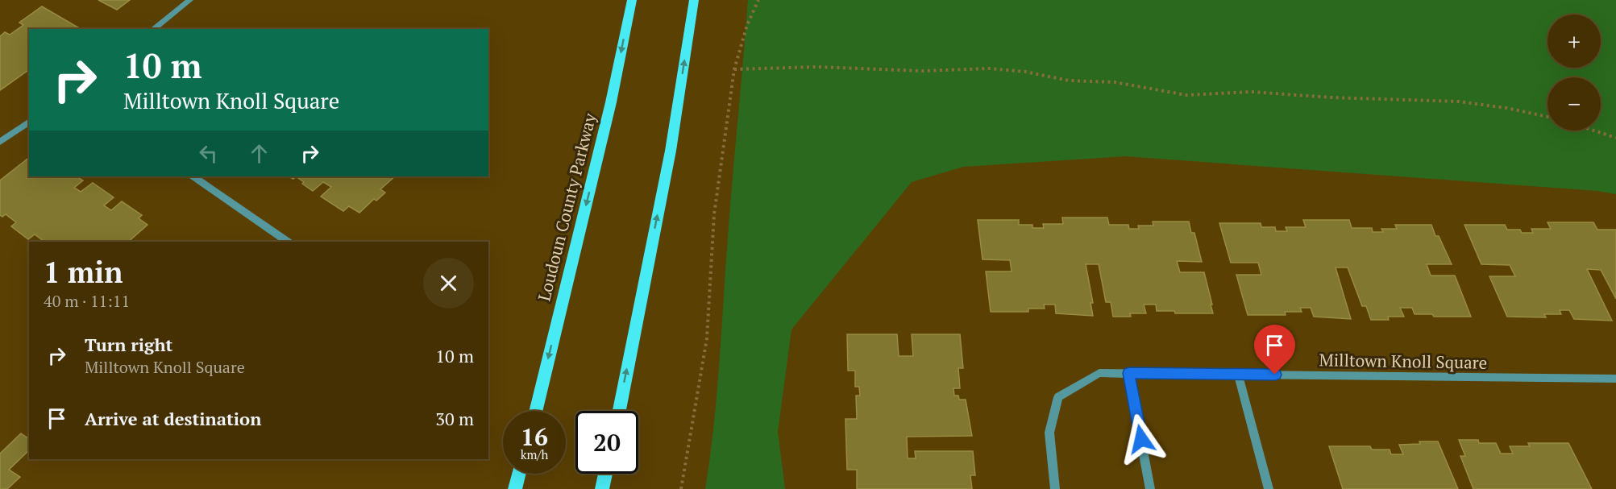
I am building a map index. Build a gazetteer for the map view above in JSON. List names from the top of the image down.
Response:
{
  "streets": {
    "main road": ["Loudoun County Parkway"],
    "street": ["Milltown Knoll Square"]
  },
  "page": {
    "map_buttons": ["+", "−"],
    "turn": ["10 m", "Milltown Knoll Square"],
    "heading": ["1 min", "40 m · 11:11"],
    "list": [
      {
        "name": "Turn right",
        "note": "Milltown Knoll Square",
        "value": "10 m"
      },
      {
        "name": "Arrive at destination",
        "value": "30 m"
      }
    ],
    "speed": "16 km/h",
    "limit": "20"
  }
}
